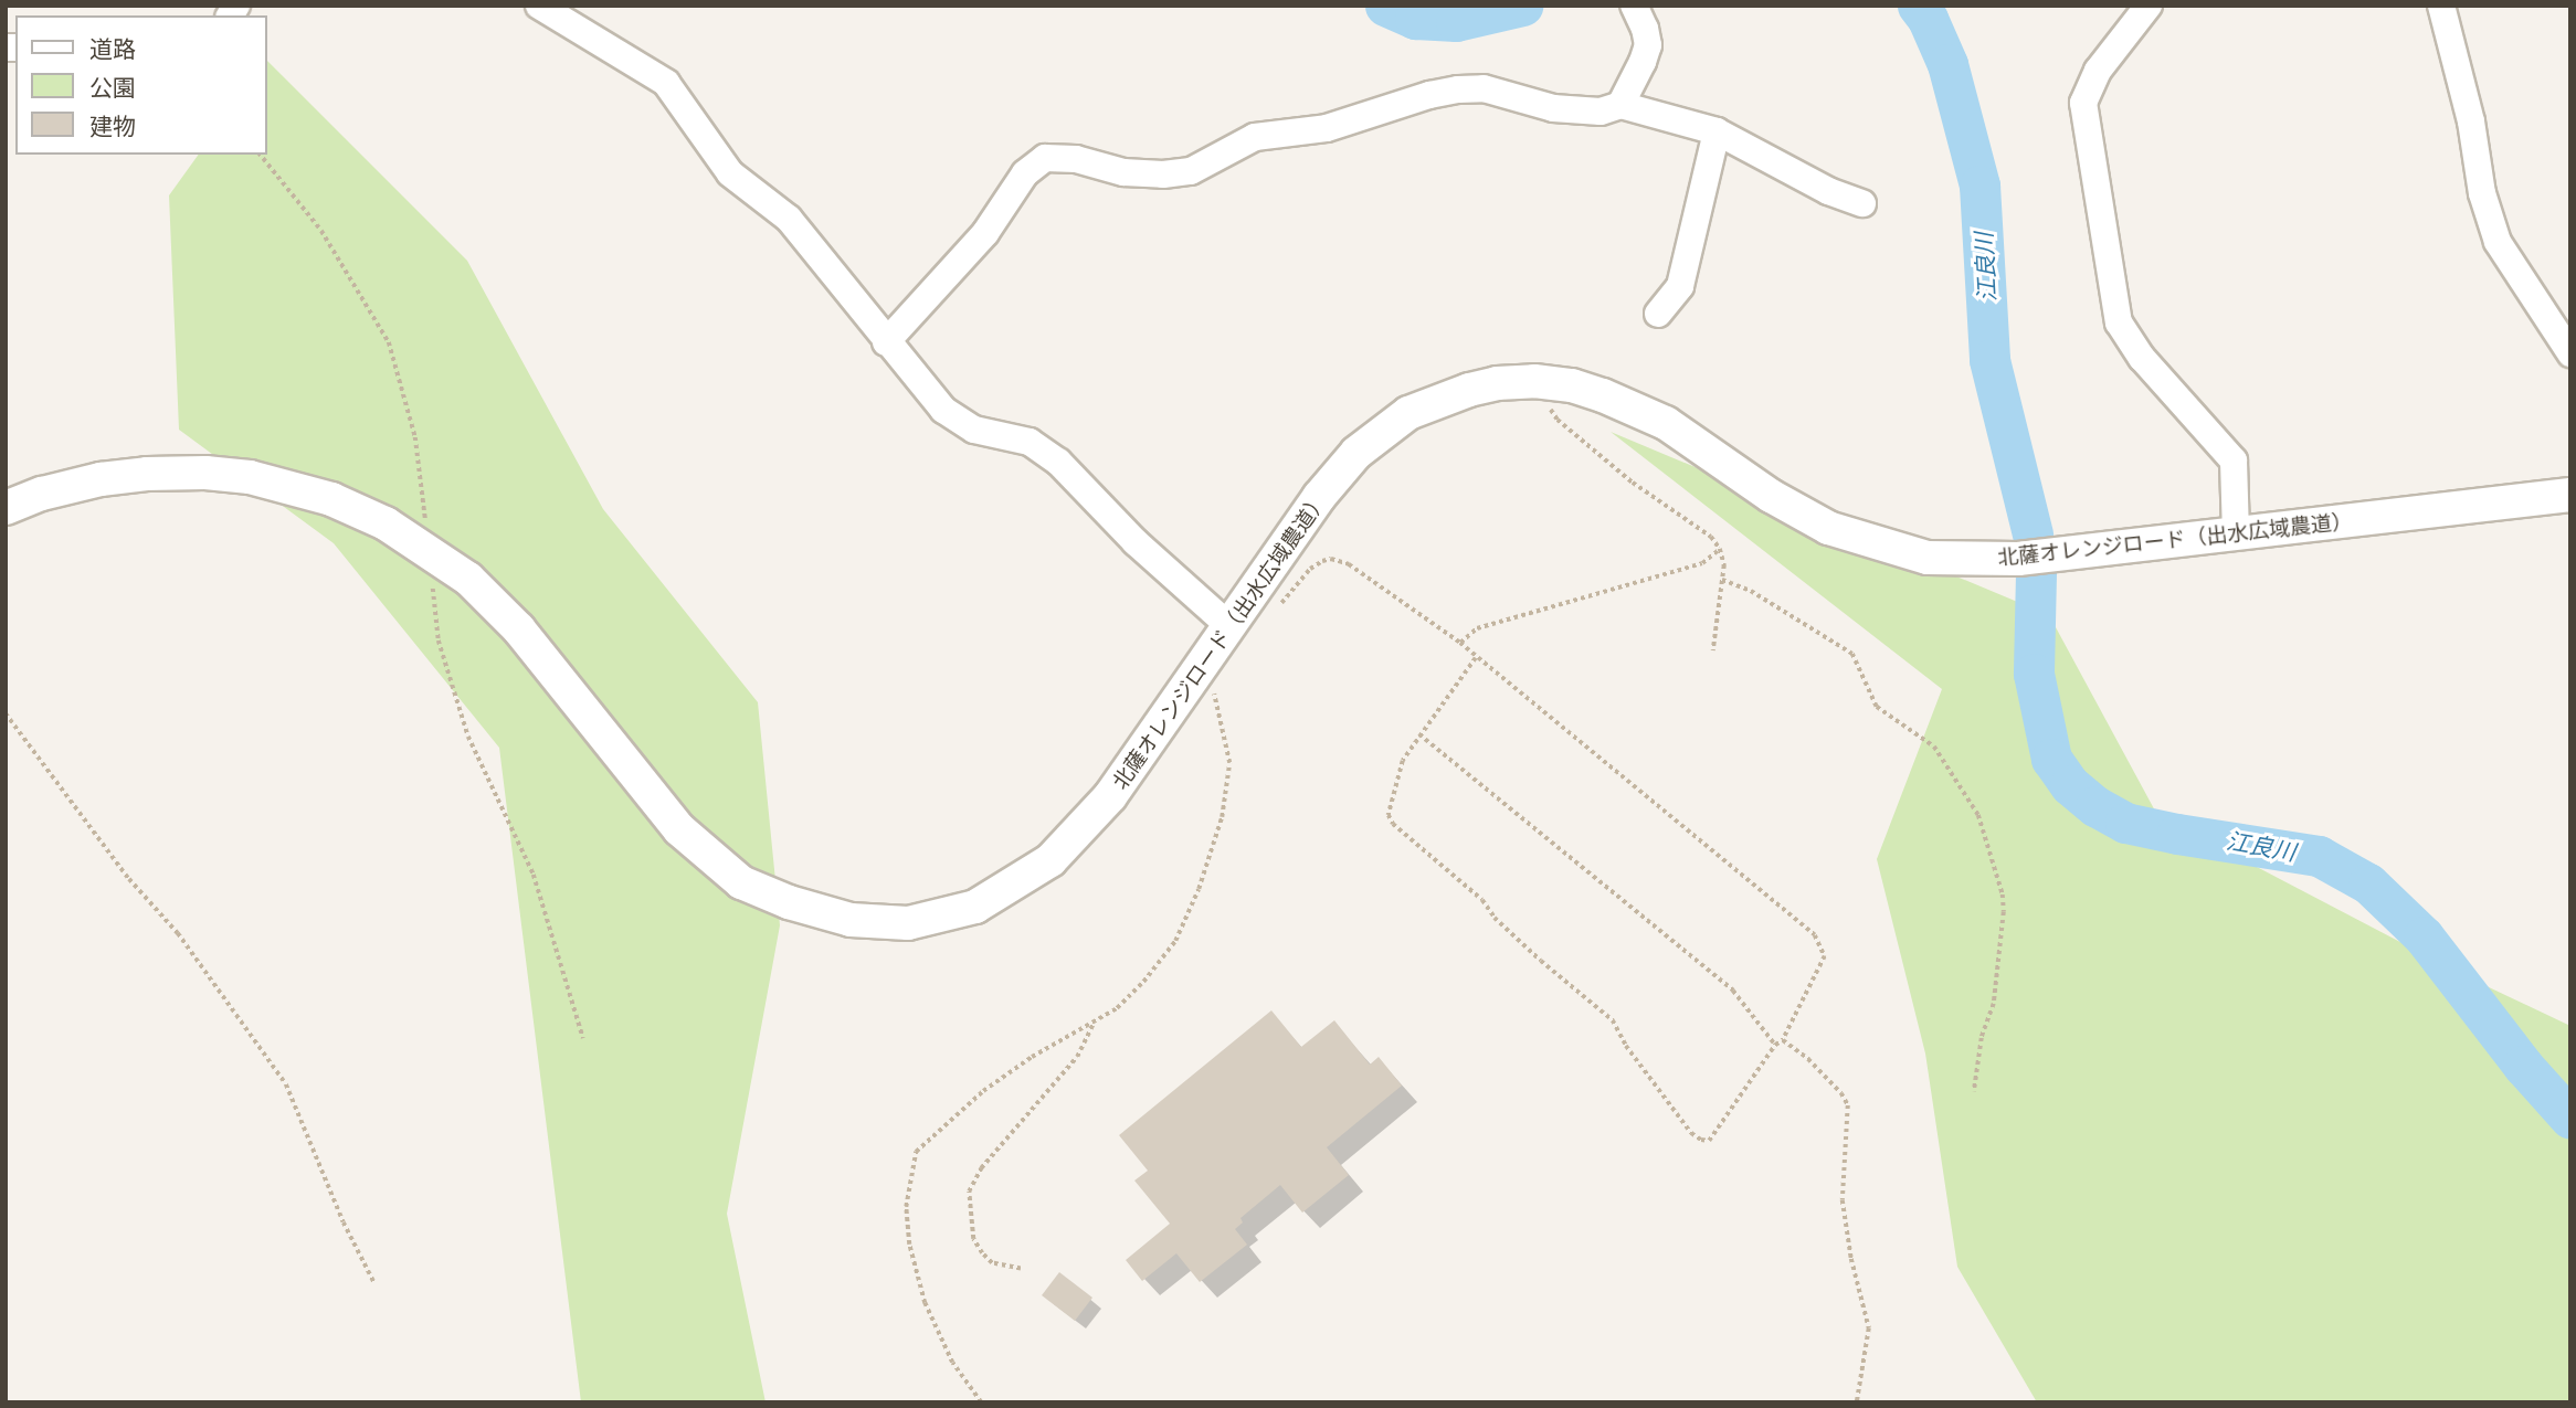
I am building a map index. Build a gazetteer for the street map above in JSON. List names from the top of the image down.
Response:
{
  "streets": {
    "street": ["北薩オレンジロード（出水広域農道）"]
  },
  "water": ["江良川"],
  "legend": ["道路", "公園", "建物"]
}
